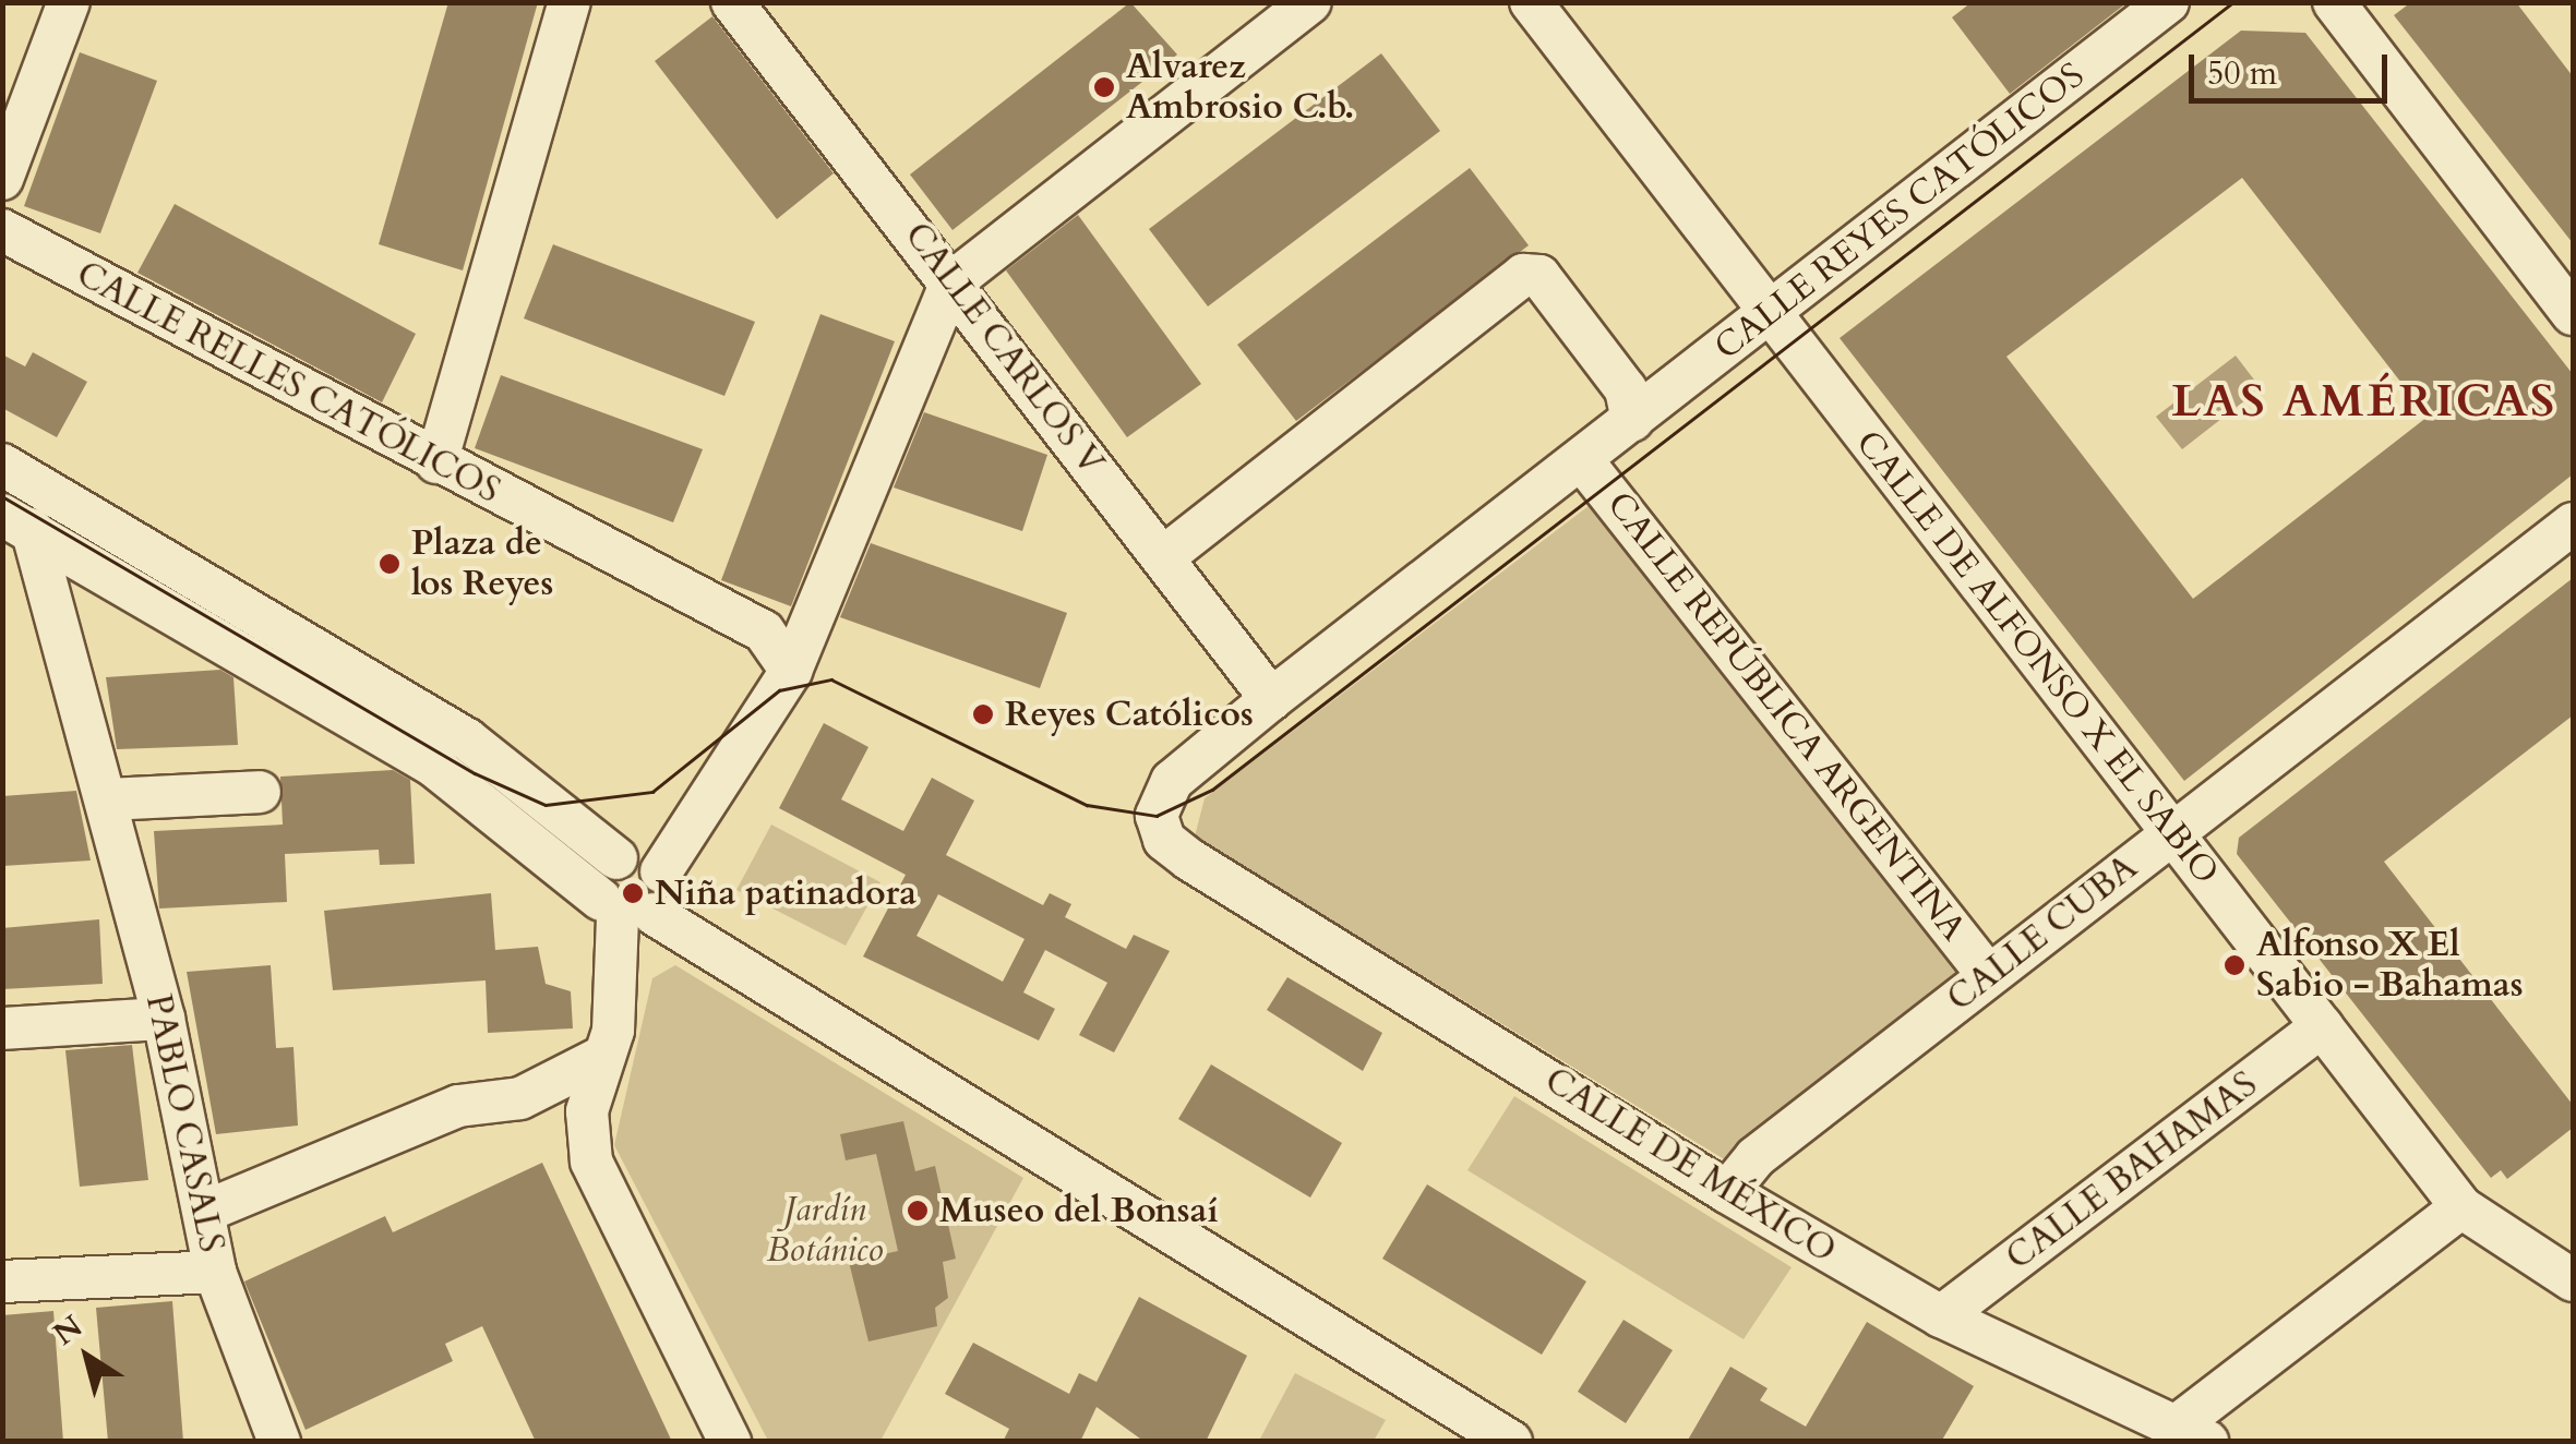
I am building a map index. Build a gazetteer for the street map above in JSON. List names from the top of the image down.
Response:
{
  "streets": {
    "street": [
      "CALLE REYES CATÓLICOS",
      "CALLE CARLOS V",
      "CALLE RELLES CATÓLICOS",
      "CALLE DE ALFONSO X EL SABIO",
      "CALLE REPÚBLICA ARGENTINA",
      "CALLE CUBA",
      "PABLO CASALS",
      "CALLE DE MÉXICO",
      "CALLE BAHAMAS"
    ]
  },
  "crossings": [
    ["CALLE REYES CATÓLICOS", "CALLE CARLOS V"],
    ["CALLE REYES CATÓLICOS", "CALLE DE ALFONSO X EL SABIO"],
    ["CALLE REYES CATÓLICOS", "CALLE REPÚBLICA ARGENTINA"],
    ["CALLE REYES CATÓLICOS", "CALLE DE MÉXICO"],
    ["CALLE DE ALFONSO X EL SABIO", "CALLE CUBA"],
    ["CALLE DE ALFONSO X EL SABIO", "CALLE BAHAMAS"],
    ["CALLE REPÚBLICA ARGENTINA", "CALLE CUBA"],
    ["CALLE CUBA", "CALLE DE MÉXICO"],
    ["CALLE DE MÉXICO", "CALLE BAHAMAS"]
  ],
  "districts": ["LAS AMÉRICAS"],
  "parks": ["Jardín Botánico"],
  "places": [
    "Alvarez Ambrosio C.b.",
    "Plaza de los Reyes",
    "Reyes Católicos",
    "Niña patinadora",
    "Alfonso X El Sabio - Bahamas",
    "Museo del Bonsaí"
  ],
  "scale_bar": "50 m",
  "north": "top left"
}
